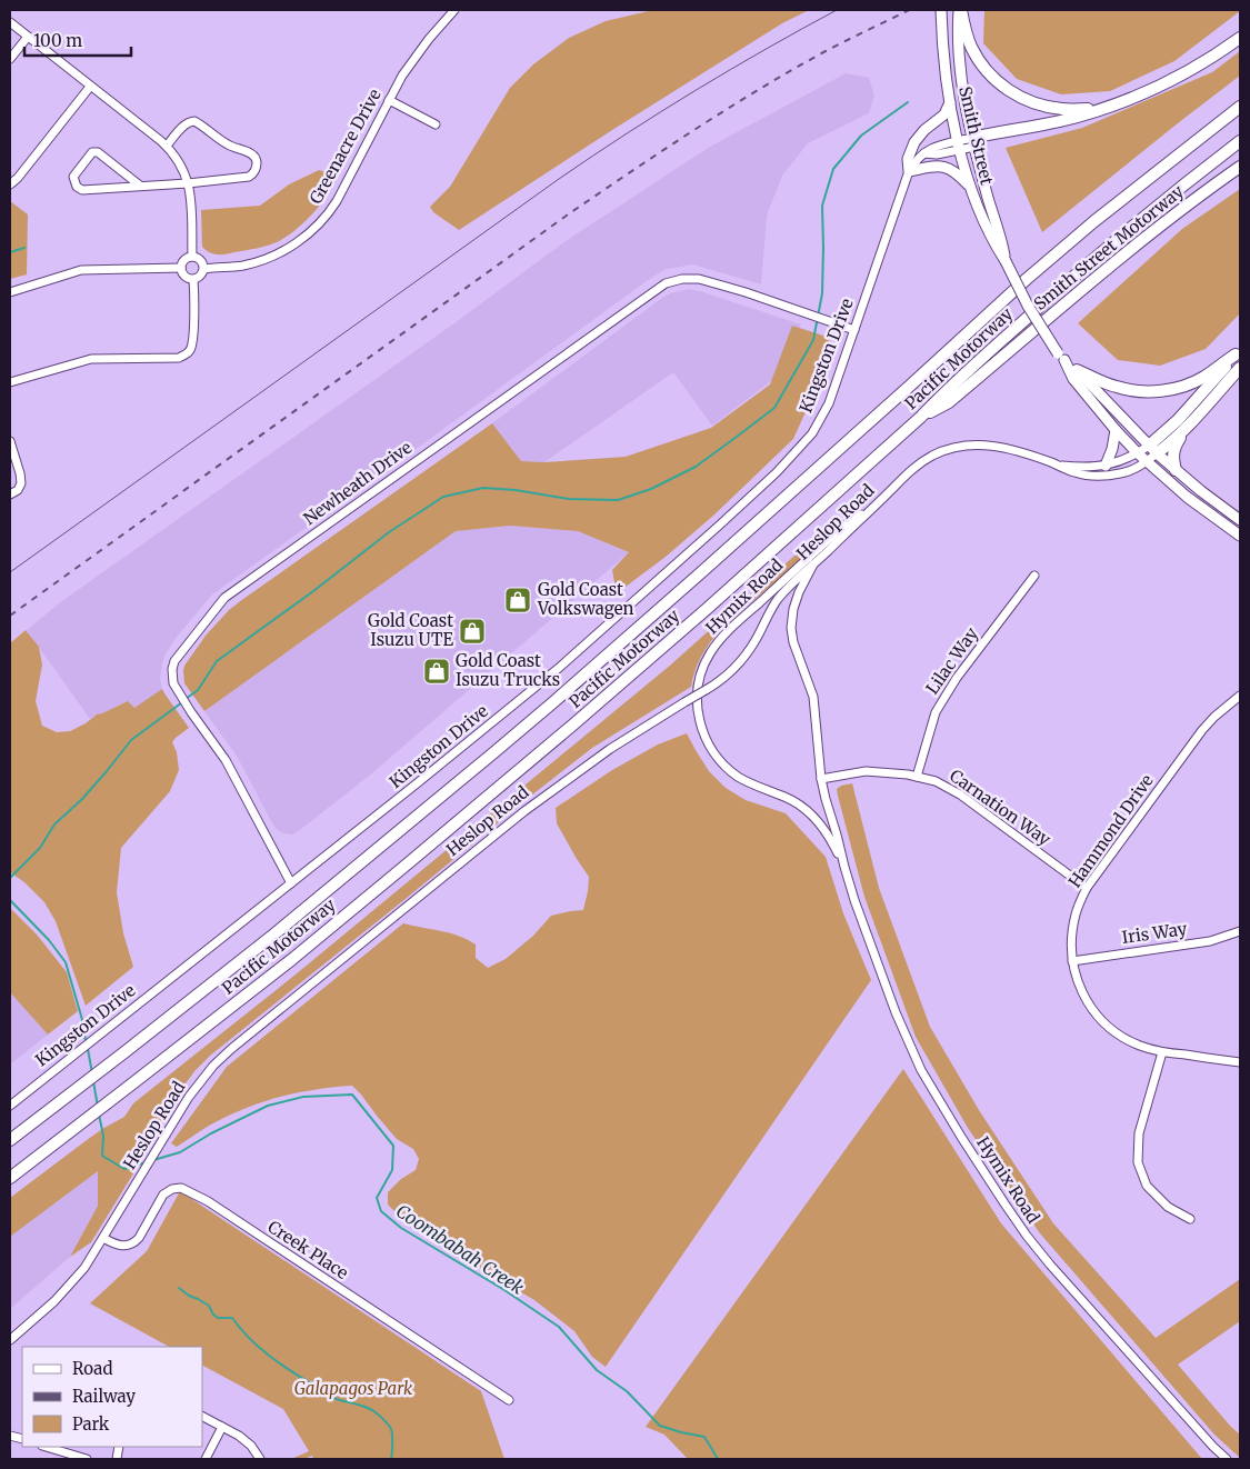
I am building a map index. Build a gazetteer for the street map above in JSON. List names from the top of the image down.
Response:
{
  "streets": {
    "highway": ["Smith Street Motorway", "Pacific Motorway"],
    "main road": ["Smith Street"],
    "street": [
      "Greenacre Drive",
      "Kingston Drive",
      "Newheath Drive",
      "Heslop Road",
      "Hymix Road",
      "Lilac Way",
      "Carnation Way",
      "Hammond Drive",
      "Iris Way",
      "Creek Place"
    ]
  },
  "crossings": [
    ["Smith Street", "Kingston Drive"],
    ["Smith Street", "Heslop Road"],
    ["Smith Street Motorway", "Pacific Motorway"],
    ["Kingston Drive", "Newheath Drive"],
    ["Heslop Road", "Hymix Road"],
    ["Heslop Road", "Creek Place"],
    ["Hymix Road", "Carnation Way"],
    ["Lilac Way", "Carnation Way"],
    ["Carnation Way", "Hammond Drive"],
    ["Hammond Drive", "Iris Way"]
  ],
  "water": ["Coombabah Creek"],
  "parks": ["Galapagos Park"],
  "places": {
    "shop": ["Gold Coast Volkswagen", "Gold Coast Isuzu UTE", "Gold Coast Isuzu Trucks"]
  },
  "legend": ["Road", "Railway", "Park"],
  "scale_bar": "100 m"
}
